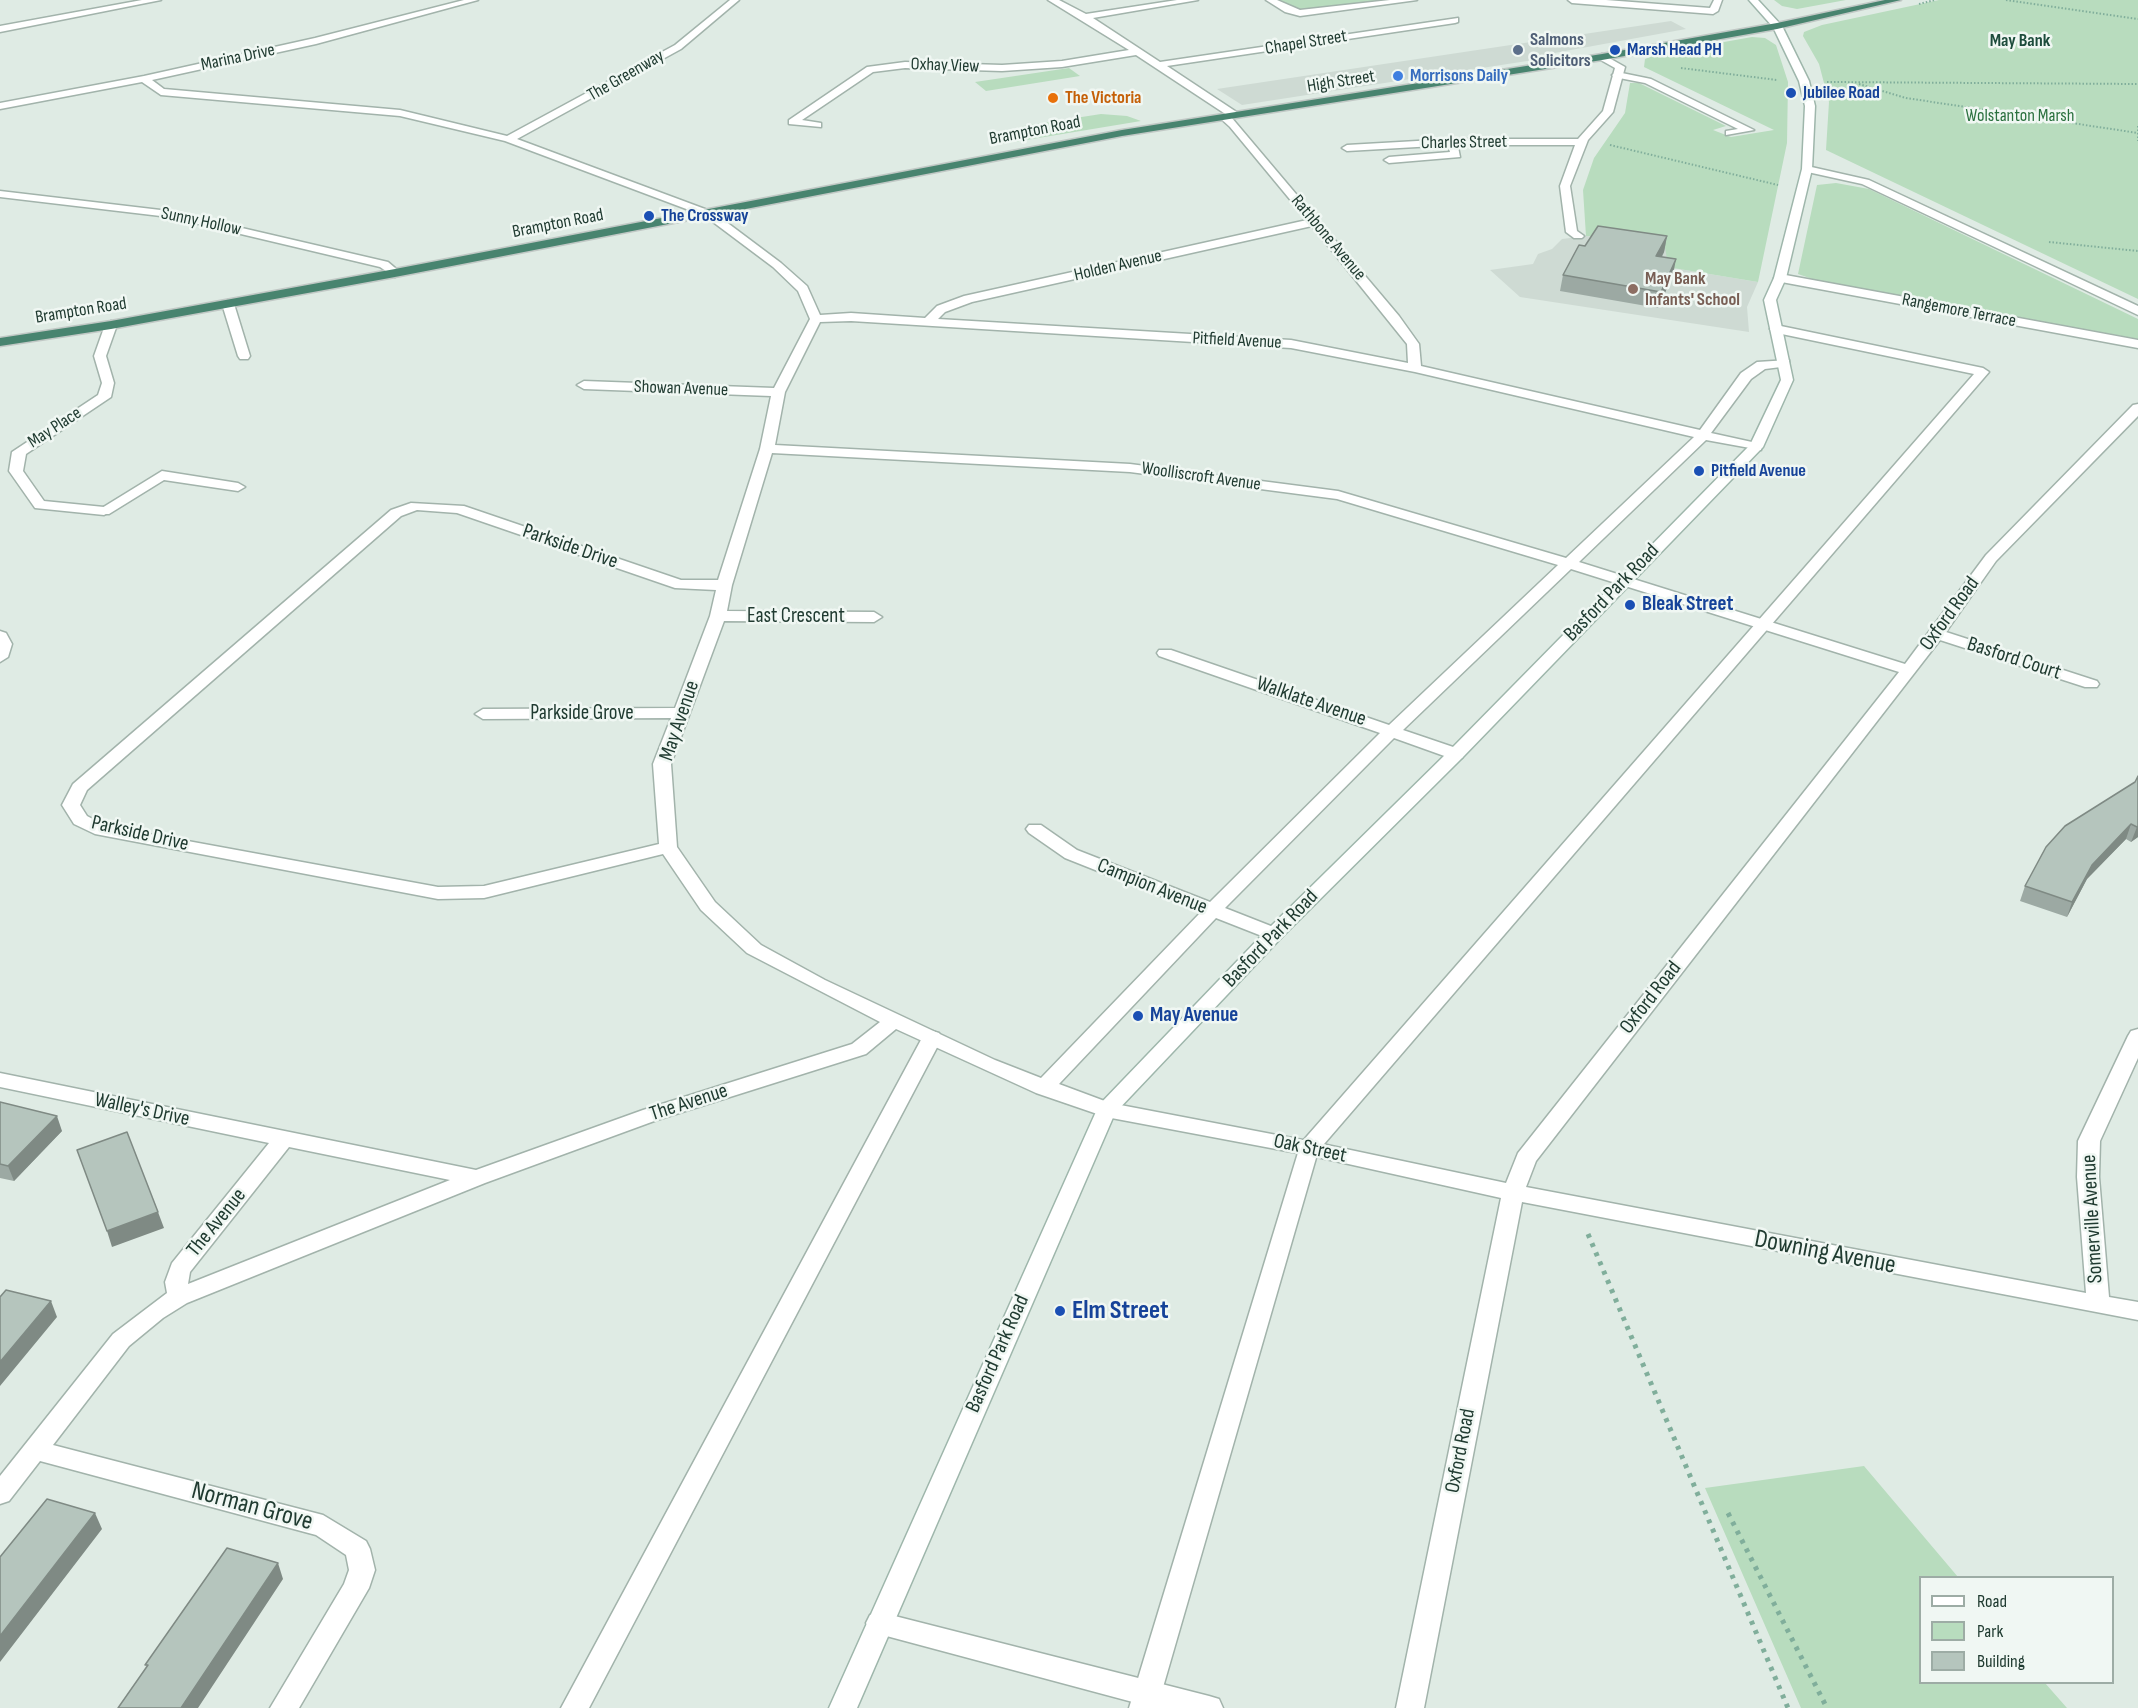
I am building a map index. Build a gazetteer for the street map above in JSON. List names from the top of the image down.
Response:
{
  "streets": {
    "highway": ["High Street", "Brampton Road"],
    "street": [
      "Chapel Street",
      "Marina Drive",
      "Oxhay View",
      "The Greenway",
      "Charles Street",
      "Sunny Hollow",
      "Rathbone Avenue",
      "Holden Avenue",
      "Rangemore Terrace",
      "Pitfield Avenue",
      "Showan Avenue",
      "May Place",
      "Woolliscroft Avenue",
      "Parkside Drive",
      "Basford Park Road",
      "Oxford Road",
      "East Crescent",
      "Basford Court",
      "Walklate Avenue",
      "Parkside Grove",
      "May Avenue",
      "Campion Avenue",
      "The Avenue",
      "Walley's Drive",
      "Oak Street",
      "Somerville Avenue",
      "Downing Avenue",
      "Norman Grove"
    ]
  },
  "crossings": [
    ["Chapel Street", "Rathbone Avenue"],
    ["Oxhay View", "Rathbone Avenue"],
    ["High Street", "Brampton Road"],
    ["High Street", "Rathbone Avenue"],
    ["High Street", "Basford Park Road"],
    ["Brampton Road", "Sunny Hollow"],
    ["Brampton Road", "May Place"],
    ["Rathbone Avenue", "Holden Avenue"],
    ["Rathbone Avenue", "Pitfield Avenue"],
    ["Holden Avenue", "Pitfield Avenue"],
    ["Rangemore Terrace", "Basford Park Road"],
    ["Pitfield Avenue", "Basford Park Road"],
    ["Pitfield Avenue", "May Avenue"],
    ["Showan Avenue", "May Avenue"],
    ["Woolliscroft Avenue", "Basford Park Road"],
    ["Woolliscroft Avenue", "May Avenue"],
    ["Parkside Drive", "May Avenue"],
    ["Basford Park Road", "Walklate Avenue"],
    ["Basford Park Road", "Campion Avenue"],
    ["Basford Park Road", "Oak Street"],
    ["Oxford Road", "Basford Court"],
    ["Oxford Road", "Oak Street"],
    ["Oxford Road", "Downing Avenue"],
    ["East Crescent", "May Avenue"],
    ["Parkside Grove", "May Avenue"],
    ["The Avenue", "Walley's Drive"],
    ["The Avenue", "Norman Grove"],
    ["Oak Street", "Downing Avenue"],
    ["Somerville Avenue", "Downing Avenue"]
  ],
  "districts": ["May Bank"],
  "parks": ["Wolstanton Marsh"],
  "places": [
    "Salmons Solicitors",
    "Marsh Head PH",
    "Morrisons Daily",
    "Jubilee Road",
    "The Victoria",
    "The Crossway",
    "May Bank Infants' School",
    "Pitfield Avenue",
    "Bleak Street",
    "May Avenue",
    "Elm Street"
  ],
  "legend": ["Road", "Park", "Building"]
}
